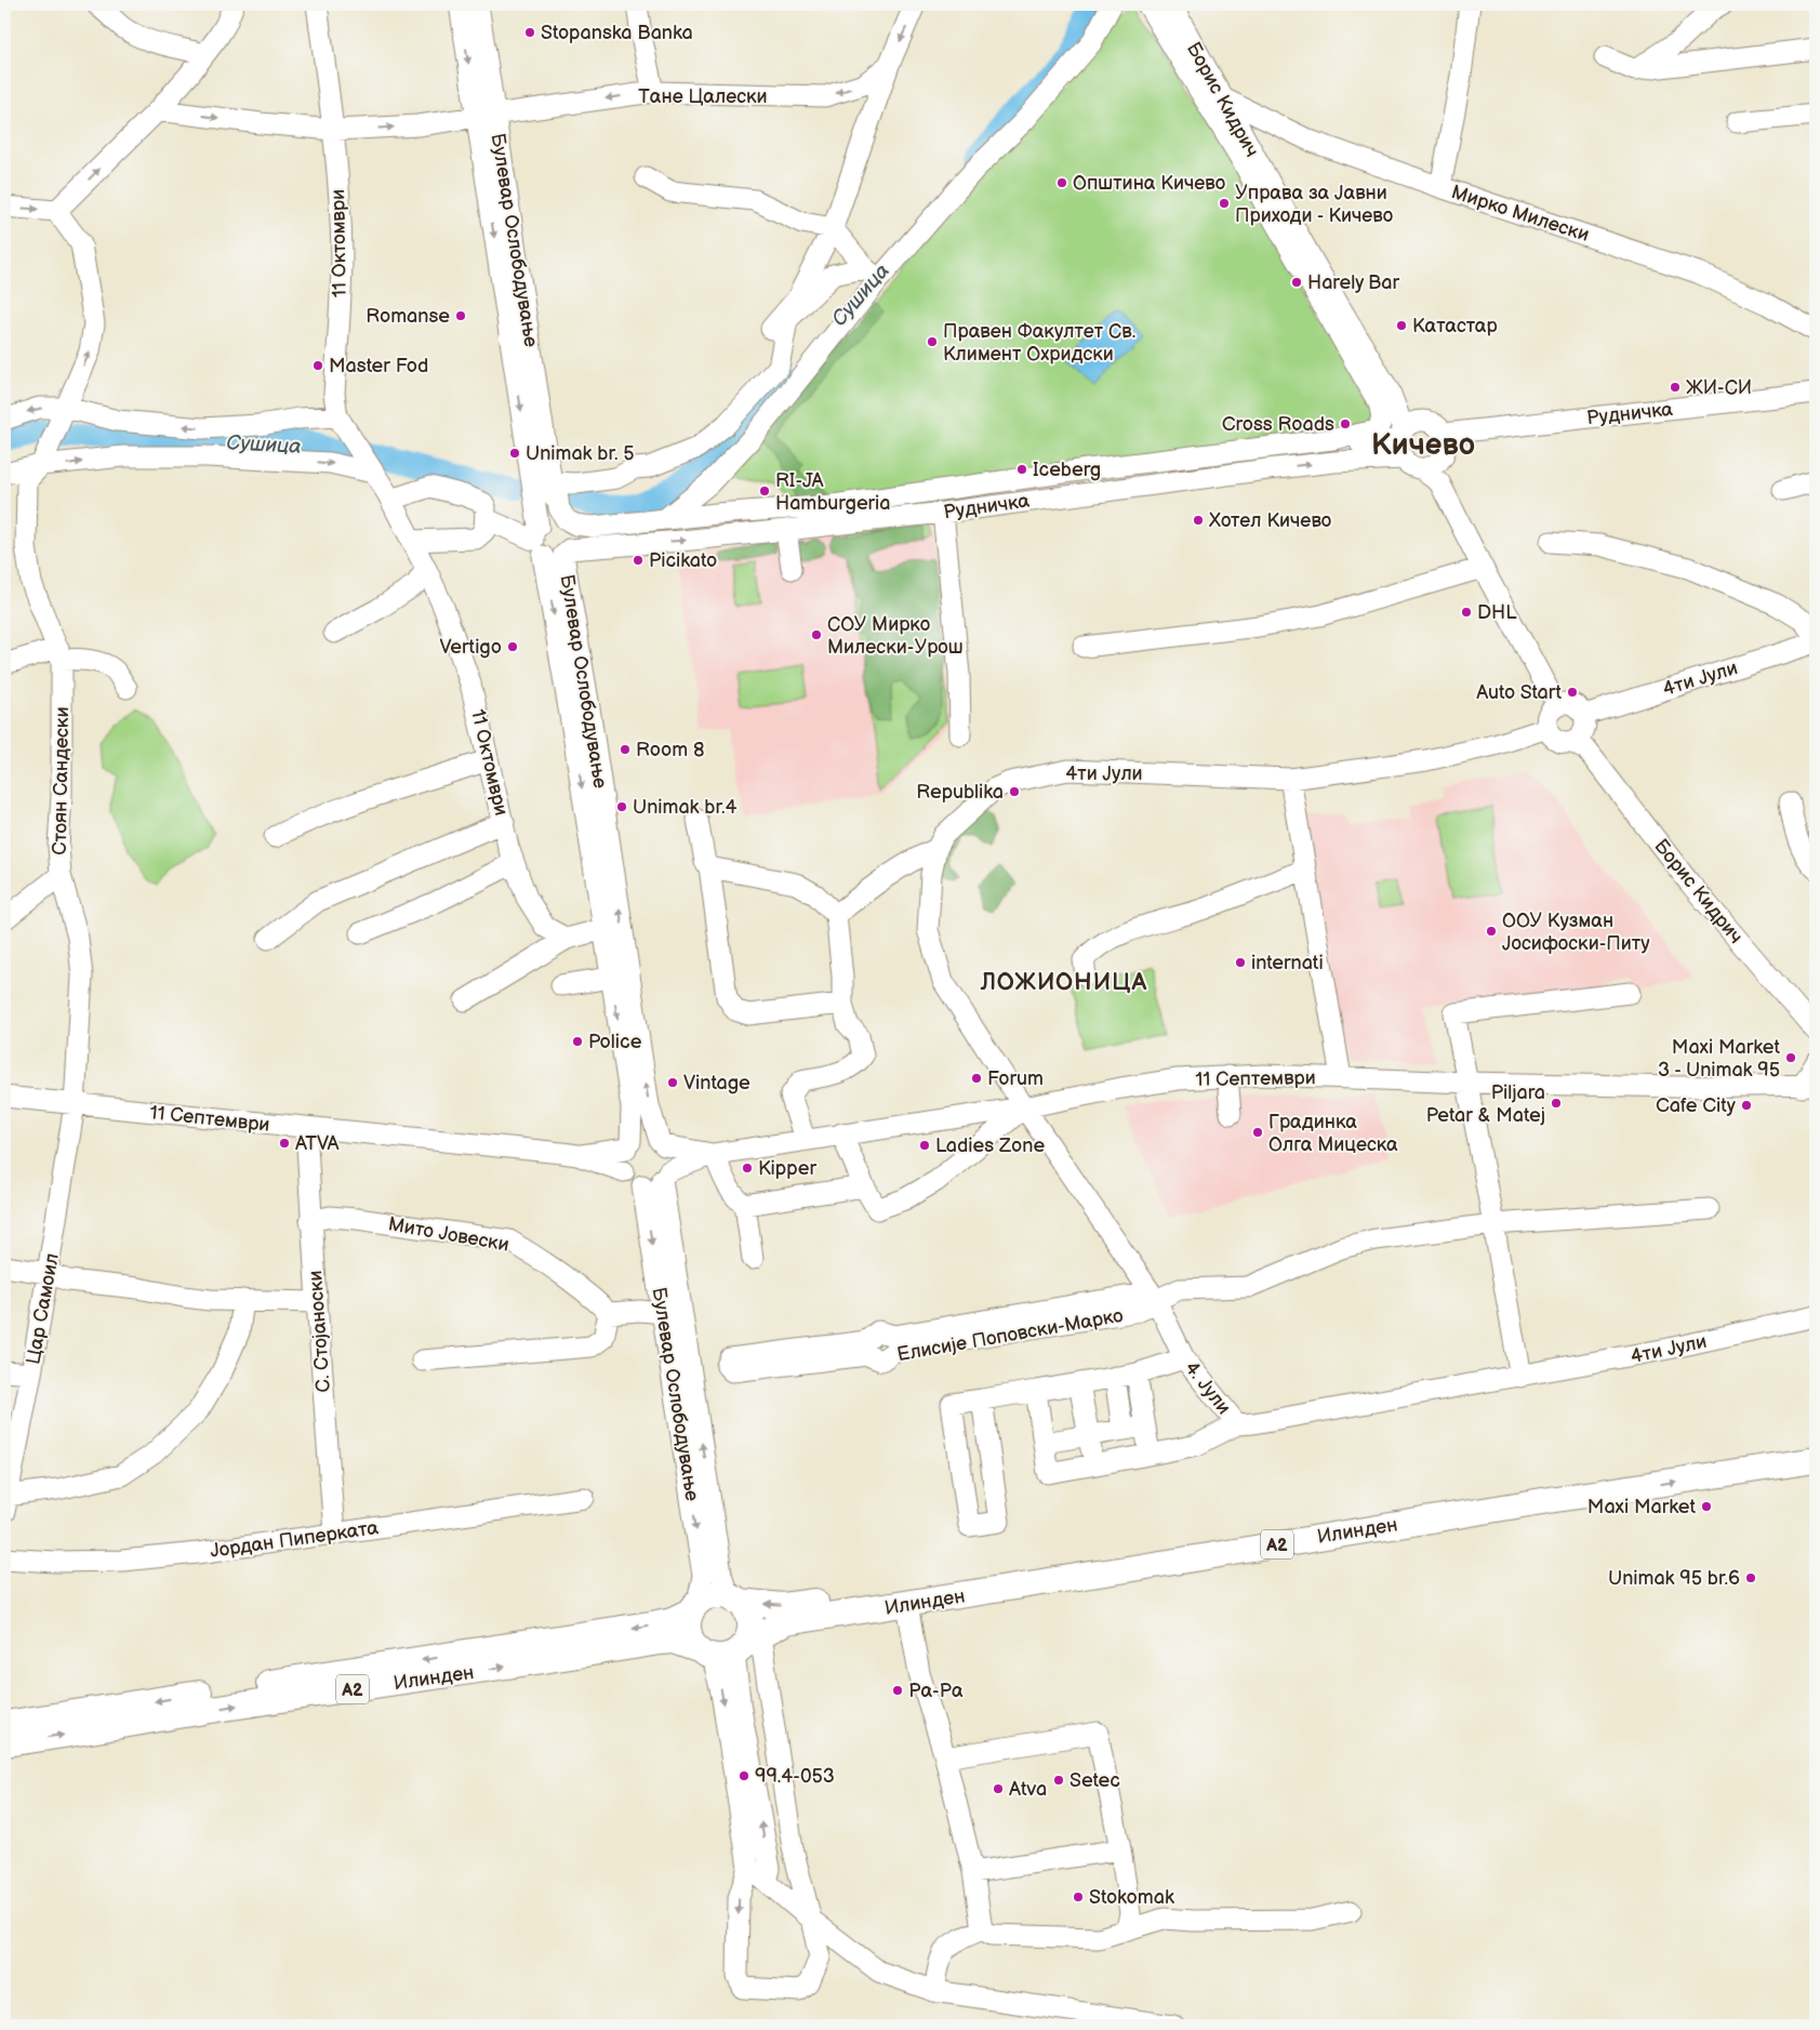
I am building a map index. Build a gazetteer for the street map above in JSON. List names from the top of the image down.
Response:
{
  "streets": {
    "main road": ["Илинден", "A2"],
    "street": [
      "Тане Цалески",
      "Борис Кидрич",
      "Мирко Милески",
      "Булевар Ослободување",
      "11 Октомври",
      "Рудничка",
      "4ти Јули",
      "Стоян Сандески",
      "11 Септември",
      "Мито Јовески",
      "Цар Самоил",
      "С. Стојаноски",
      "Елисије Поповски-Марко",
      "4. Јули",
      "Јордан Пиперката"
    ]
  },
  "crossings": [
    ["Тане Цалески", "Булевар Ослободување"],
    ["Тане Цалески", "11 Октомври"],
    ["Борис Кидрич", "Мирко Милески"],
    ["Борис Кидрич", "Рудничка"],
    ["Борис Кидрич", "4ти Јули"],
    ["Булевар Ослободување", "Рудничка"],
    ["Булевар Ослободување", "11 Септември"],
    ["Булевар Ослободување", "Илинден"],
    ["4ти Јули", "11 Септември"],
    ["4ти Јули", "4. Јули"],
    ["Стоян Сандески", "11 Септември"],
    ["Стоян Сандески", "Цар Самоил"],
    ["11 Септември", "Цар Самоил"],
    ["11 Септември", "С. Стојаноски"],
    ["11 Септември", "4. Јули"],
    ["Мито Јовески", "С. Стојаноски"],
    ["С. Стојаноски", "Јордан Пиперката"],
    ["Елисије Поповски-Марко", "4. Јули"]
  ],
  "districts": ["Кичево", "ЛОЖИОНИЦА"],
  "water": ["Сушица"],
  "places": [
    "Stopanska Banka",
    "Општина Кичево",
    "Управа за Јавни Приходи - Кичево",
    "Harely Bar",
    "Romanse",
    "Катастар",
    "Правен Факултет Св. Климент Охридски",
    "Master Fod",
    "ЖИ-СИ",
    "Cross Roads",
    "Unimak br. 5",
    "Iceberg",
    "RI-JA Hamburgeria",
    "Хотел Кичево",
    "Picikato",
    "DHL",
    "СОУ Мирко Милески-Урош",
    "Vertigo",
    "Auto Start",
    "Room 8",
    "Republika",
    "Unimak br.4",
    "ООУ Кузман Јосифоски-Питу",
    "internati",
    "Police",
    "Maxi Market 3 - Unimak 95",
    "Forum",
    "Vintage",
    "Piljara Petar & Matej",
    "Cafe City",
    "Градинка Олга Мицеска",
    "ATVA",
    "Ladies Zone",
    "Kipper",
    "Maxi Market",
    "Unimak 95 br.6",
    "Ра-Ра",
    "99.4-053",
    "Setec",
    "Atva",
    "Stokomak"
  ]
}
